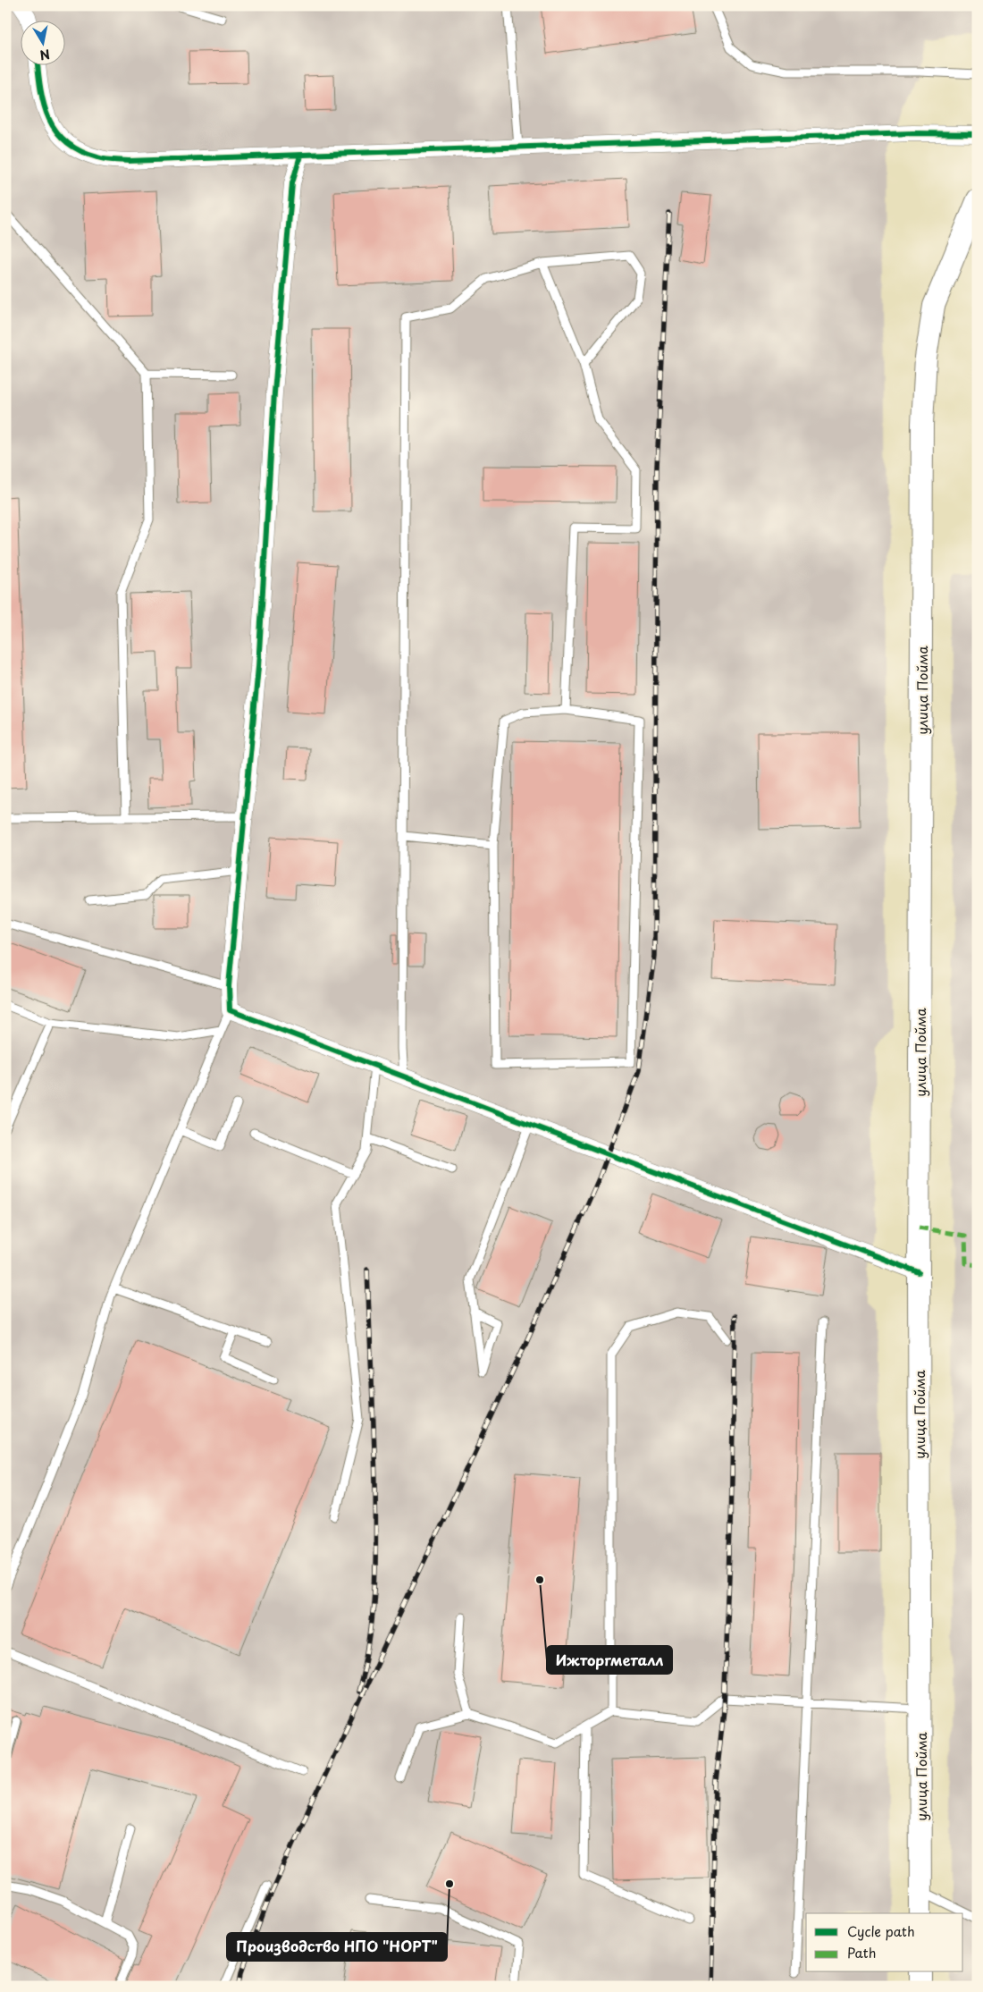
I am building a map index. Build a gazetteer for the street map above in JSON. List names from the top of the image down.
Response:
{
  "streets": {
    "main road": ["улица Пойма"]
  },
  "places": ["Ижторгметалл", "Производство НПО \"НОРТ\""],
  "legend": ["Cycle path", "Path"],
  "north": "bottom"
}
